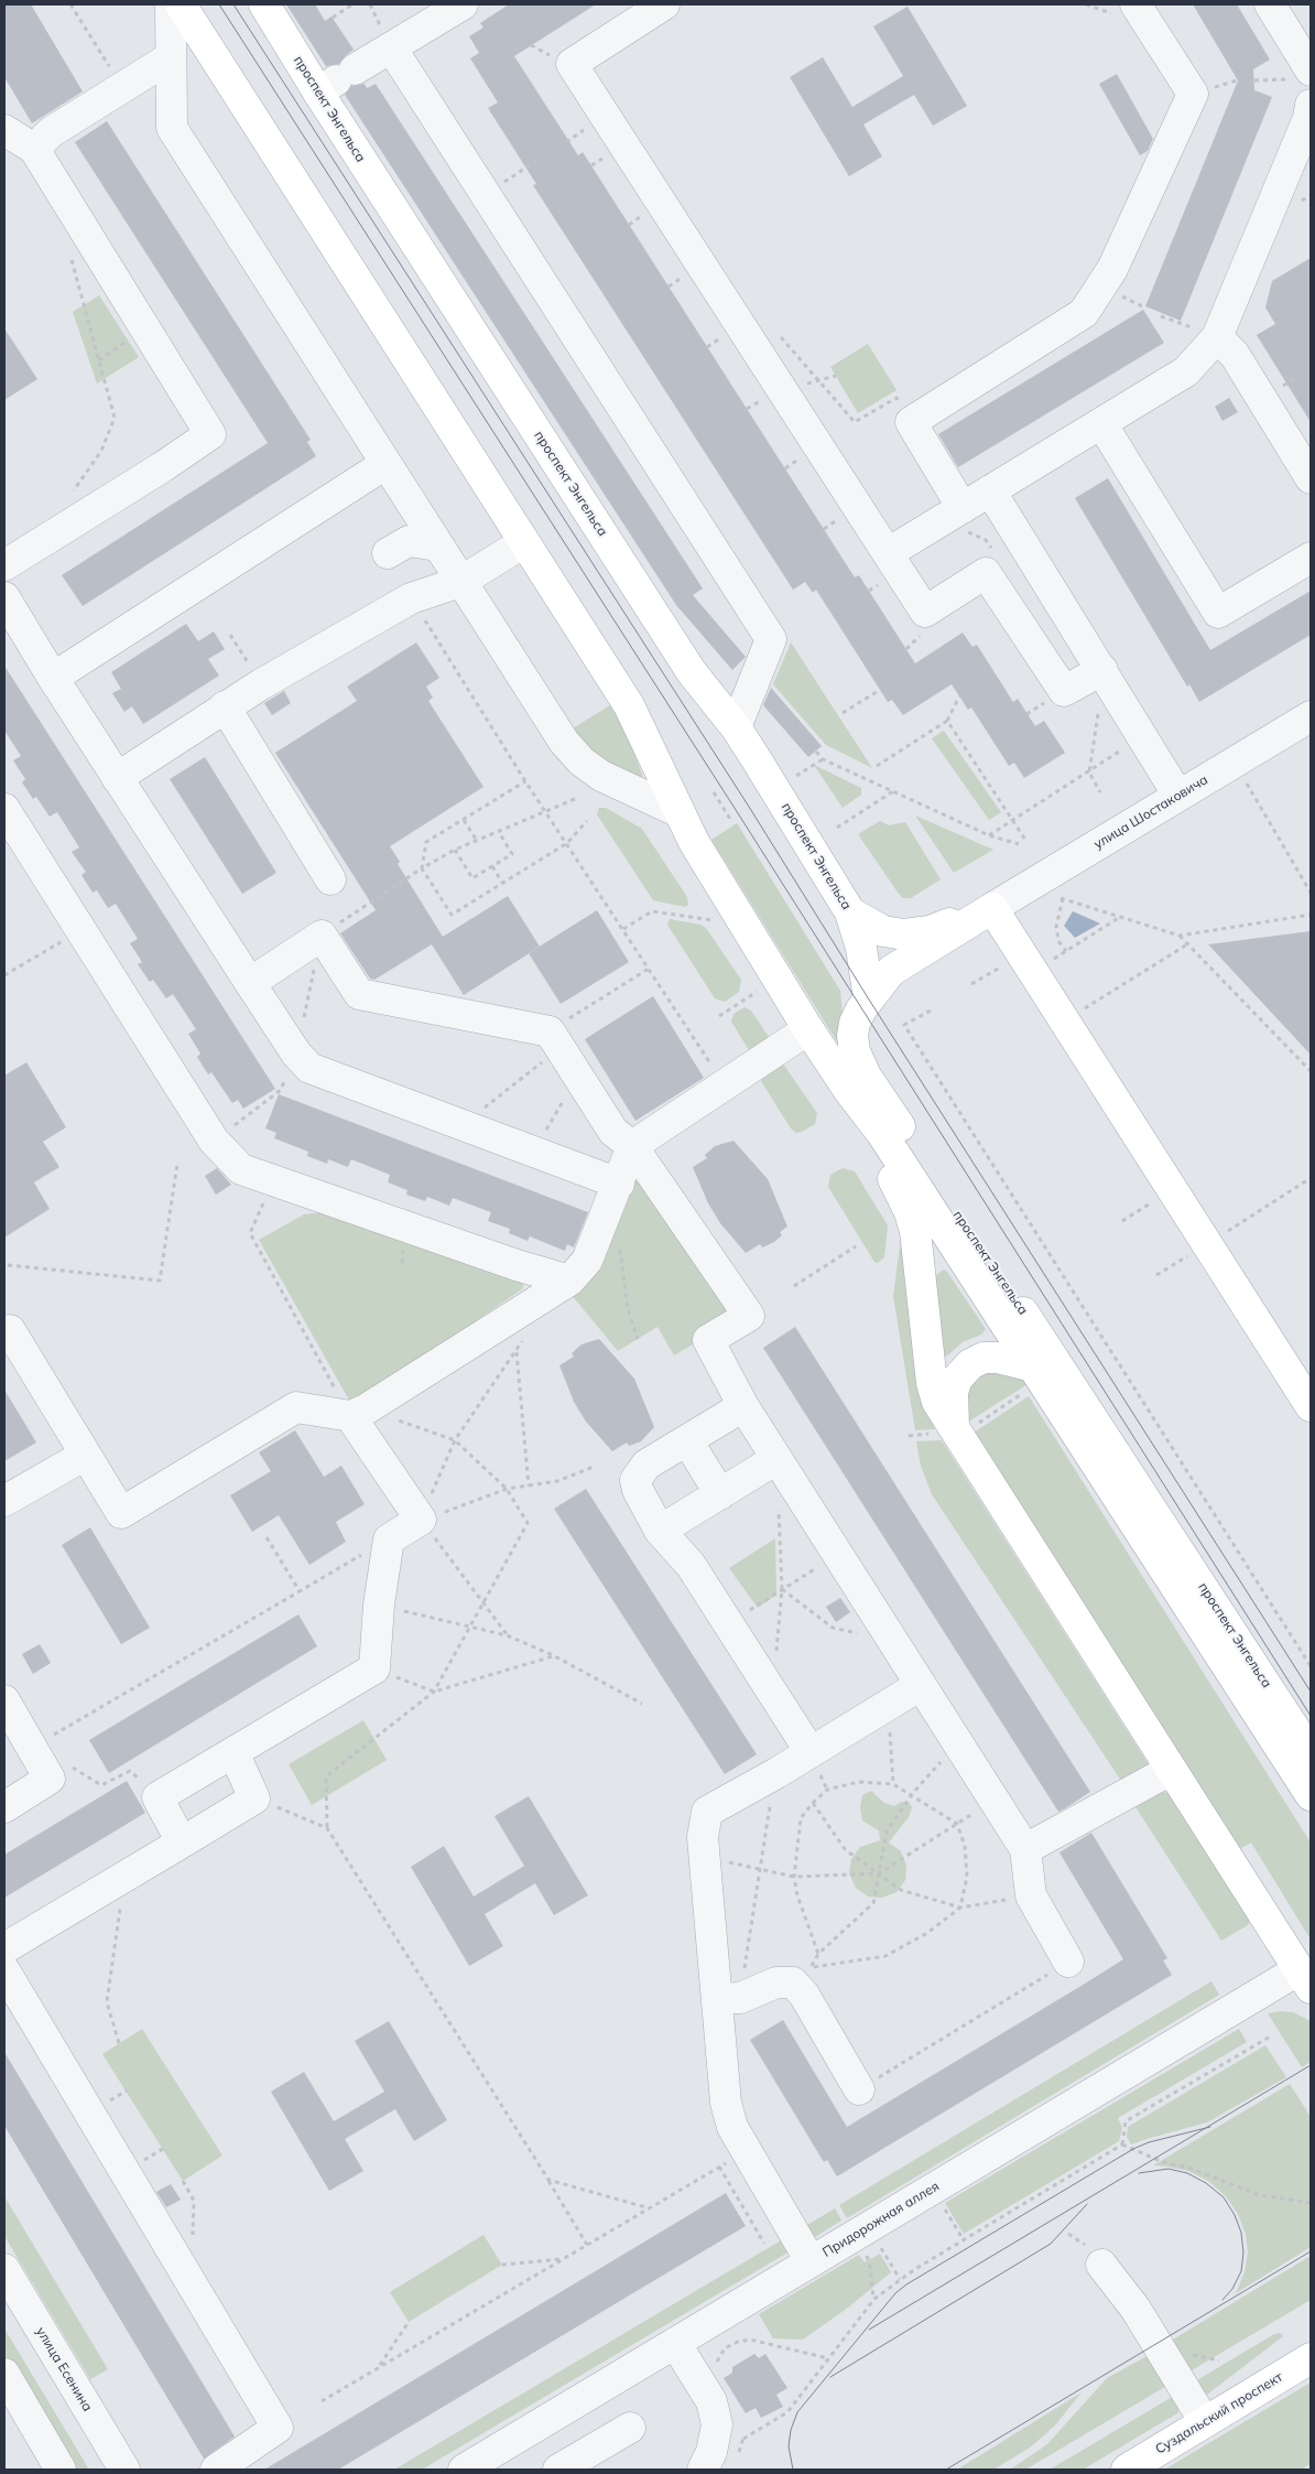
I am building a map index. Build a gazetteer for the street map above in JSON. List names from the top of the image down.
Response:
{
  "streets": {
    "main road": ["проспект Энгельса", "улица Шостаковича", "Суздальский проспект"],
    "street": ["Придорожная аллея", "улица Есенина"]
  },
  "crossings": [
    ["проспект Энгельса", "улица Шостаковича"],
    ["проспект Энгельса", "Придорожная аллея"]
  ]
}
